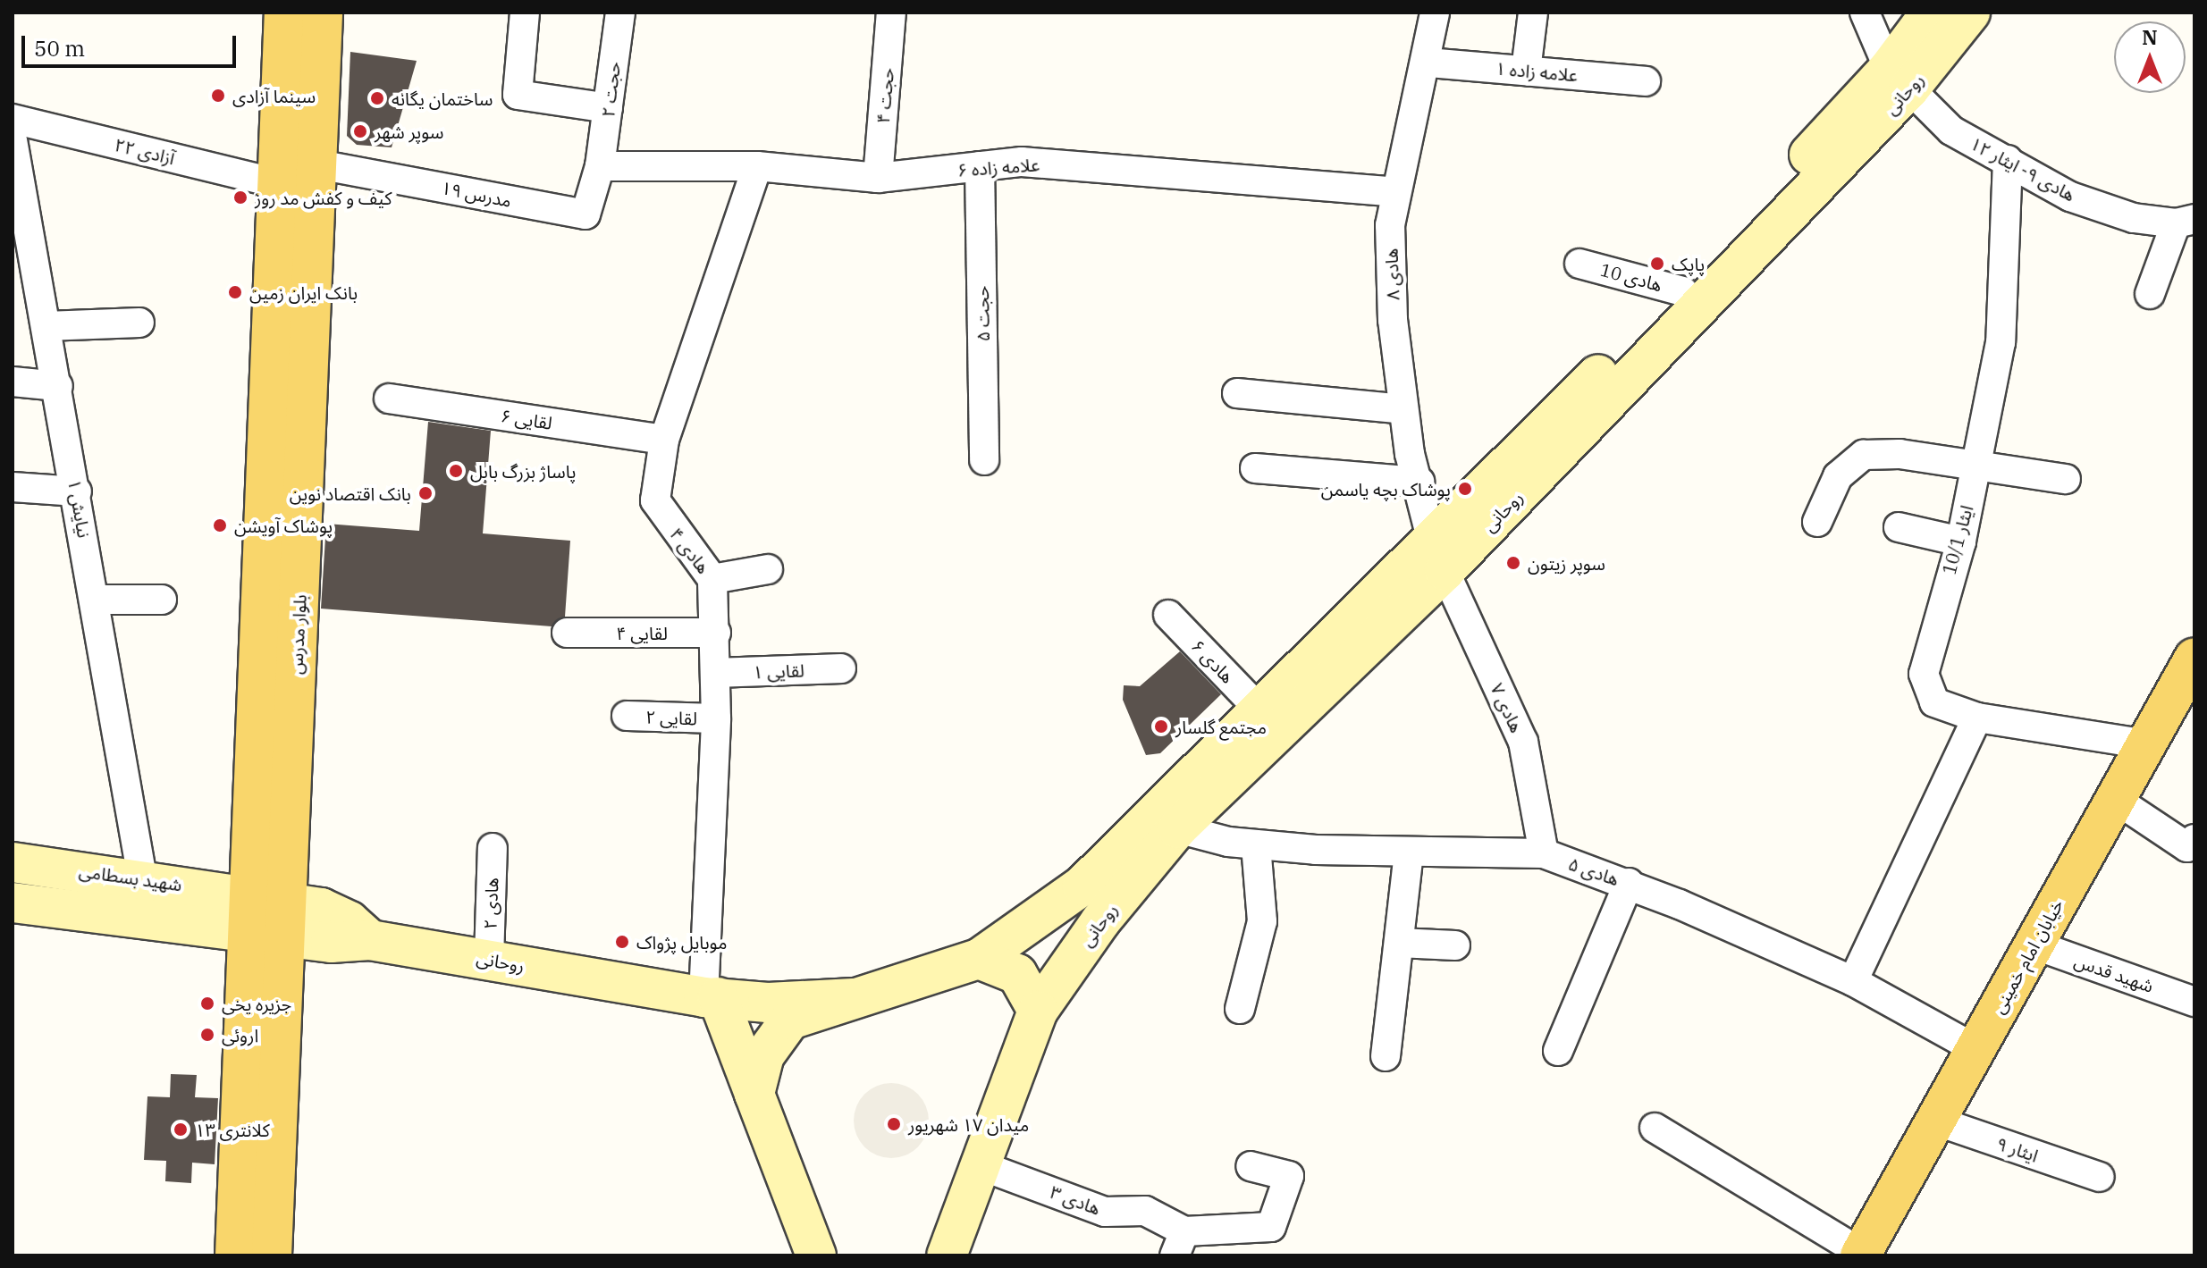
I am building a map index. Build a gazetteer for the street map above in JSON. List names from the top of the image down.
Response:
{
  "streets": {
    "main road": [
      "روحانی",
      "بلوار مدرس",
      "شهید بسطامی",
      "خیابان امام خمینی"
    ],
    "street": [
      "علامه زاده ۱",
      "حجت ۲",
      "حجت ۴",
      "آزادی ٢٢",
      "علامه زاده ۶",
      "هادی ۹- ایثار ۱۲",
      "مدرس ۱۹",
      "هادی ۸",
      "هادی 10",
      "حجت ۵",
      "لقایی ۶",
      "نیایش ۱",
      "ایثار 10/1",
      "هادی ۴",
      "لقایی ۴",
      "هادی ۶",
      "لقایی ۱",
      "هادی ۷",
      "لقایی ۲",
      "هادی ۵",
      "هادی ۲",
      "شهید قدس",
      "ایثار ۹",
      "هادی ۳"
    ]
  },
  "crossings": [
    ["علامه زاده ۱", "هادی ۸"],
    ["حجت ۲", "علامه زاده ۶"],
    ["حجت ۲", "مدرس ۱۹"],
    ["روحانی", "هادی ۹- ایثار ۱۲"],
    ["روحانی", "هادی ۸"],
    ["روحانی", "هادی 10"],
    ["روحانی", "هادی ۴"],
    ["روحانی", "بلوار مدرس"],
    ["روحانی", "هادی ۶"],
    ["روحانی", "هادی ۷"],
    ["روحانی", "هادی ۵"],
    ["روحانی", "شهید بسطامی"],
    ["روحانی", "هادی ۲"],
    ["حجت ۴", "علامه زاده ۶"],
    ["آزادی ٢٢", "بلوار مدرس"],
    ["علامه زاده ۶", "مدرس ۱۹"],
    ["علامه زاده ۶", "هادی ۸"],
    ["علامه زاده ۶", "حجت ۵"],
    ["علامه زاده ۶", "هادی ۴"],
    ["هادی ۹- ایثار ۱۲", "ایثار 10/1"],
    ["مدرس ۱۹", "بلوار مدرس"],
    ["هادی ۸", "هادی ۷"],
    ["لقایی ۶", "هادی ۴"],
    ["نیایش ۱", "شهید بسطامی"],
    ["ایثار 10/1", "خیابان امام خمینی"],
    ["هادی ۴", "لقایی ۴"],
    ["هادی ۴", "لقایی ۱"],
    ["هادی ۴", "لقایی ۲"],
    ["بلوار مدرس", "شهید بسطامی"],
    ["هادی ۷", "هادی ۵"],
    ["هادی ۵", "خیابان امام خمینی"],
    ["خیابان امام خمینی", "شهید قدس"],
    ["خیابان امام خمینی", "ایثار ۹"]
  ],
  "places": [
    "سینما آزادی",
    "ساختمان یگانه",
    "سوپر شهر",
    "کیف و کفش مد روز",
    "پاپک",
    "بانک ایران زمین",
    "پاساژ بزرگ بابل",
    "پوشاک بچه یاسمن",
    "بانک اقتصاد نوین",
    "پوشاک آویشن",
    "سوپر زیتون",
    "مجتمع گلسار",
    "موبایل پژواک",
    "جزیره یخی",
    "اروئی",
    "میدان ۱۷ شهریور",
    "کلانتری ۱۳"
  ],
  "scale_bar": "50 m",
  "north": "top"
}
